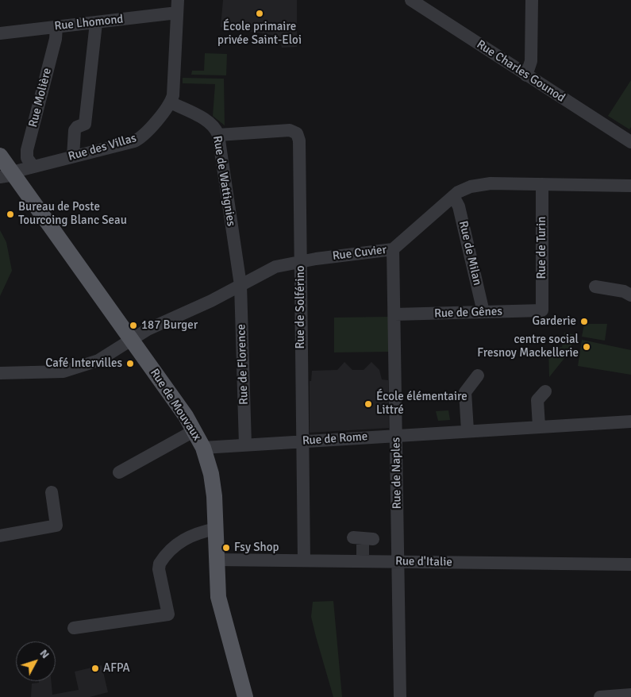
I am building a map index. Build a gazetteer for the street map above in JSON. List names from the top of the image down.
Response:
{
  "streets": {
    "main road": ["Rue de Mouvaux"],
    "street": [
      "Rue Lhomond",
      "Rue Charles Gounod",
      "Rue Molière",
      "Rue des Villas",
      "Rue de Wattignies",
      "Rue de Turin",
      "Rue Cuvier",
      "Rue de Milan",
      "Rue de Solférino",
      "Rue de Gênes",
      "Rue de Florence",
      "Rue de Rome",
      "Rue de Naples",
      "Rue d'Italie"
    ]
  },
  "crossings": [
    ["Rue Lhomond", "Rue Molière"],
    ["Rue Lhomond", "Rue des Villas"],
    ["Rue Molière", "Rue des Villas"],
    ["Rue des Villas", "Rue de Wattignies"],
    ["Rue des Villas", "Rue de Mouvaux"],
    ["Rue de Wattignies", "Rue Cuvier"],
    ["Rue de Wattignies", "Rue de Solférino"],
    ["Rue de Wattignies", "Rue de Florence"],
    ["Rue de Turin", "Rue Cuvier"],
    ["Rue de Turin", "Rue de Gênes"],
    ["Rue Cuvier", "Rue de Milan"],
    ["Rue Cuvier", "Rue de Solférino"],
    ["Rue Cuvier", "Rue de Florence"],
    ["Rue Cuvier", "Rue de Mouvaux"],
    ["Rue Cuvier", "Rue de Naples"],
    ["Rue de Milan", "Rue de Gênes"],
    ["Rue de Solférino", "Rue de Rome"],
    ["Rue de Solférino", "Rue d'Italie"],
    ["Rue de Gênes", "Rue de Naples"],
    ["Rue de Florence", "Rue de Rome"],
    ["Rue de Mouvaux", "Rue de Rome"],
    ["Rue de Mouvaux", "Rue d'Italie"],
    ["Rue de Rome", "Rue de Naples"],
    ["Rue de Naples", "Rue d'Italie"]
  ],
  "places": [
    "École primaire privée Saint-Eloi",
    "Bureau de Poste Tourcoing Blanc Seau",
    "Garderie",
    "187 Burger",
    "centre social Fresnoy Mackellerie",
    "Café Intervilles",
    "École élémentaire Littré",
    "Fsy Shop",
    "AFPA"
  ],
  "north": "top right"
}
